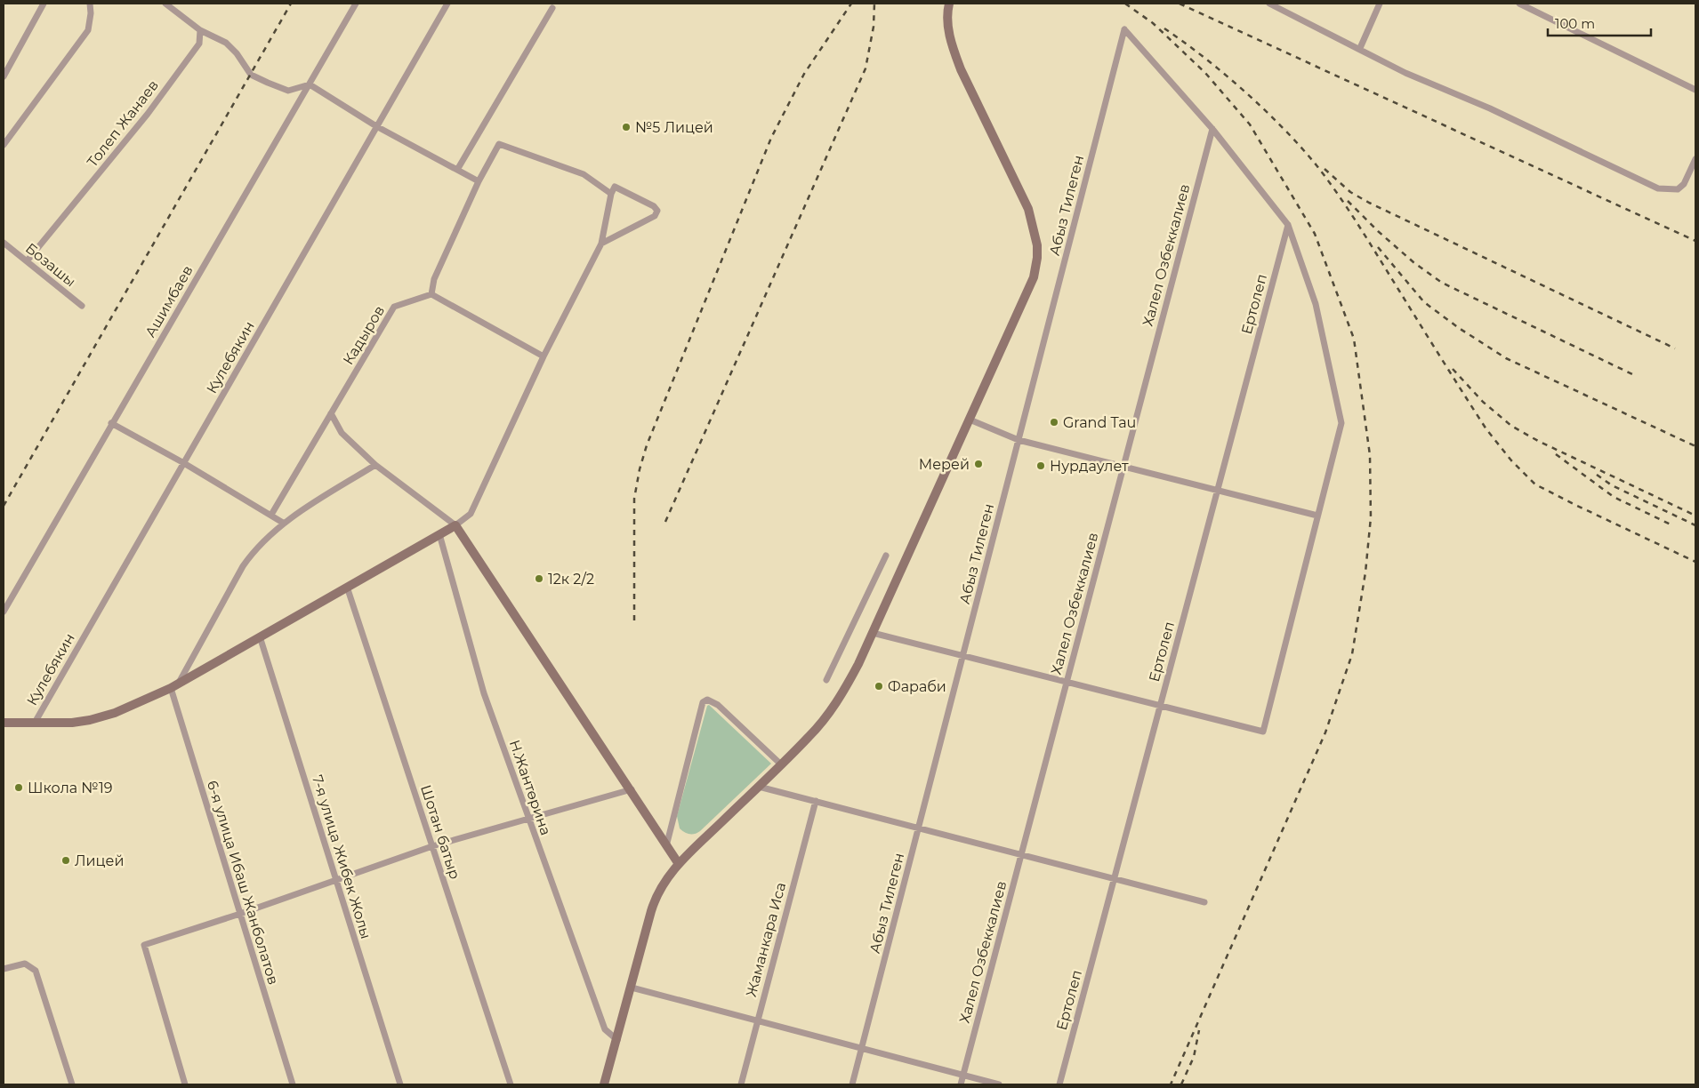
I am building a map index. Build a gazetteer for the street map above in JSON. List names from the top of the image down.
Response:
{
  "streets": {
    "street": [
      "Толеп Жанаев",
      "Абыз Тилеген",
      "Халел Озбеккалиев",
      "Бозашы",
      "Ашимбаев",
      "Ертолеп",
      "Кадыров",
      "Кулебякин",
      "Н.Жантөрина",
      "Шотан батыр",
      "7-я улица Жибек Жолы",
      "6-я улица Ибаш Жанболатов",
      "Жаманкара Иса"
    ]
  },
  "crossings": [
    ["Толеп Жанаев", "Бозашы"],
    ["Абыз Тилеген", "Халел Озбеккалиев"]
  ],
  "places": [
    "№5 Лицей",
    "Grand Tau",
    "Мерей",
    "Нурдаулет",
    "12к 2/2",
    "Фараби",
    "Школа №19",
    "Лицей"
  ],
  "scale_bar": "100 m"
}
